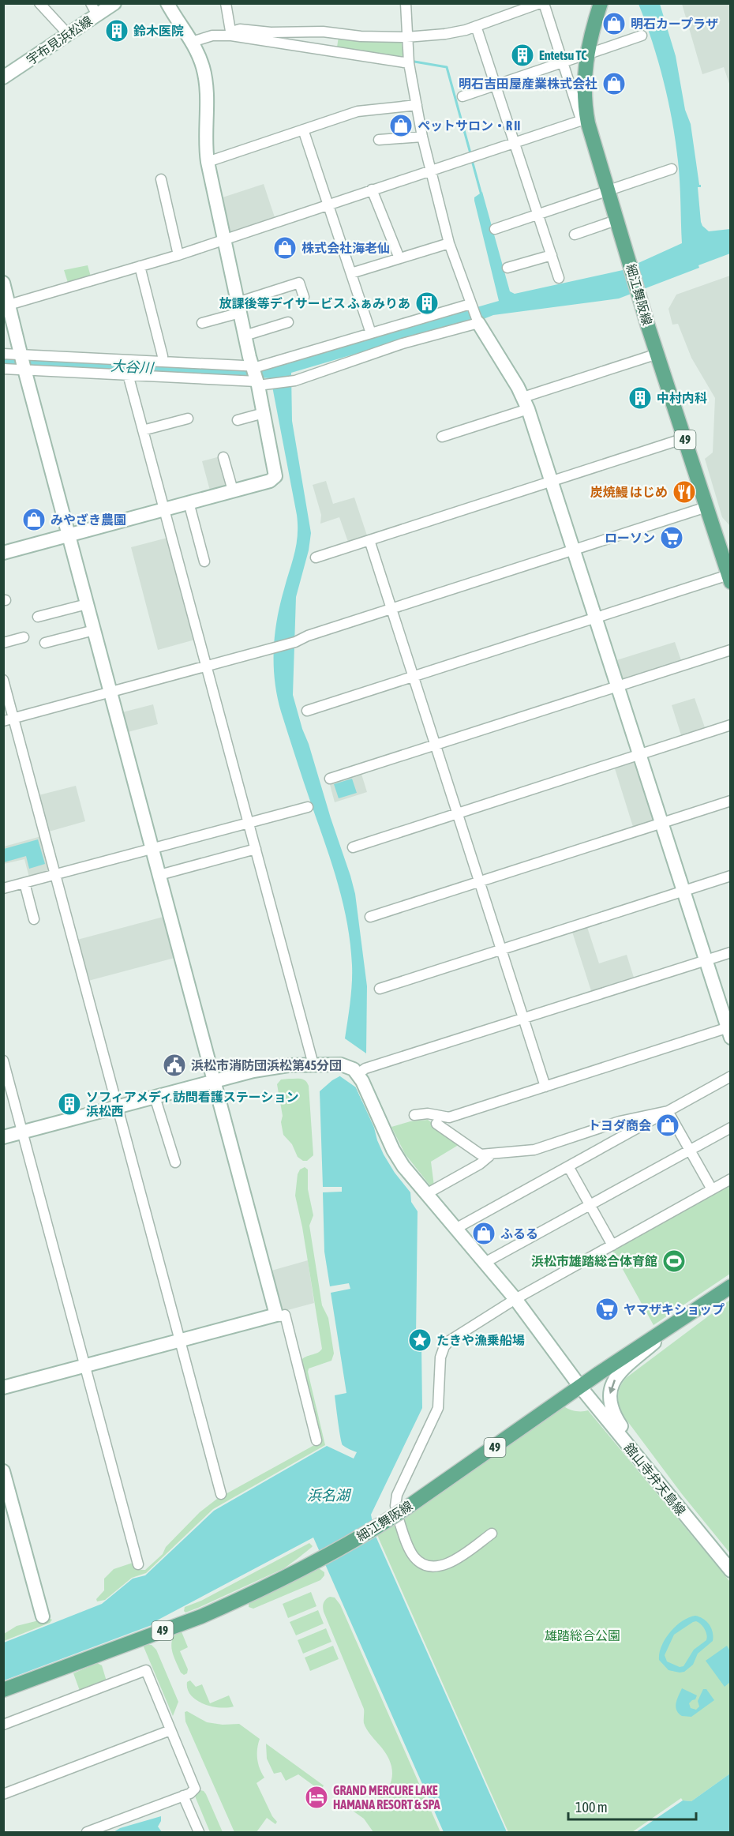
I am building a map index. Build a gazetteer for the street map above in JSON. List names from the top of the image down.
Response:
{
  "streets": {
    "main road": ["細江舞阪線", "49"],
    "street": ["宇布見浜松線", "舘山寺弁天島線"]
  },
  "crossings": [
    ["細江舞阪線", "舘山寺弁天島線"]
  ],
  "water": ["大谷川", "浜名湖"],
  "parks": ["雄踏総合公園"],
  "places": {
    "shop": [
      "明石カープラザ",
      "明石吉田屋産業株式会社",
      "ペットサロン・R II",
      "株式会社海老仙",
      "みやざき農園",
      "トヨダ商会",
      "ふるる"
    ],
    "building": [
      "鈴木医院",
      "Entetsu TC",
      "放課後等デイサービス ふぁみりあ",
      "中村内科",
      "ソフィアメディ訪問看護ステーション 浜松西"
    ],
    "restaurant": ["炭焼鰻 はじめ"],
    "supermarket": ["ローソン", "ヤマザキショップ"],
    "public building": ["浜松市消防団浜松第45分団"],
    "sports": ["浜松市雄踏総合体育館"],
    "place": ["たきや漁乗船場"],
    "hotel": ["GRAND MERCURE LAKE HAMANA RESORT & SPA"]
  },
  "scale_bar": "100 m"
}
